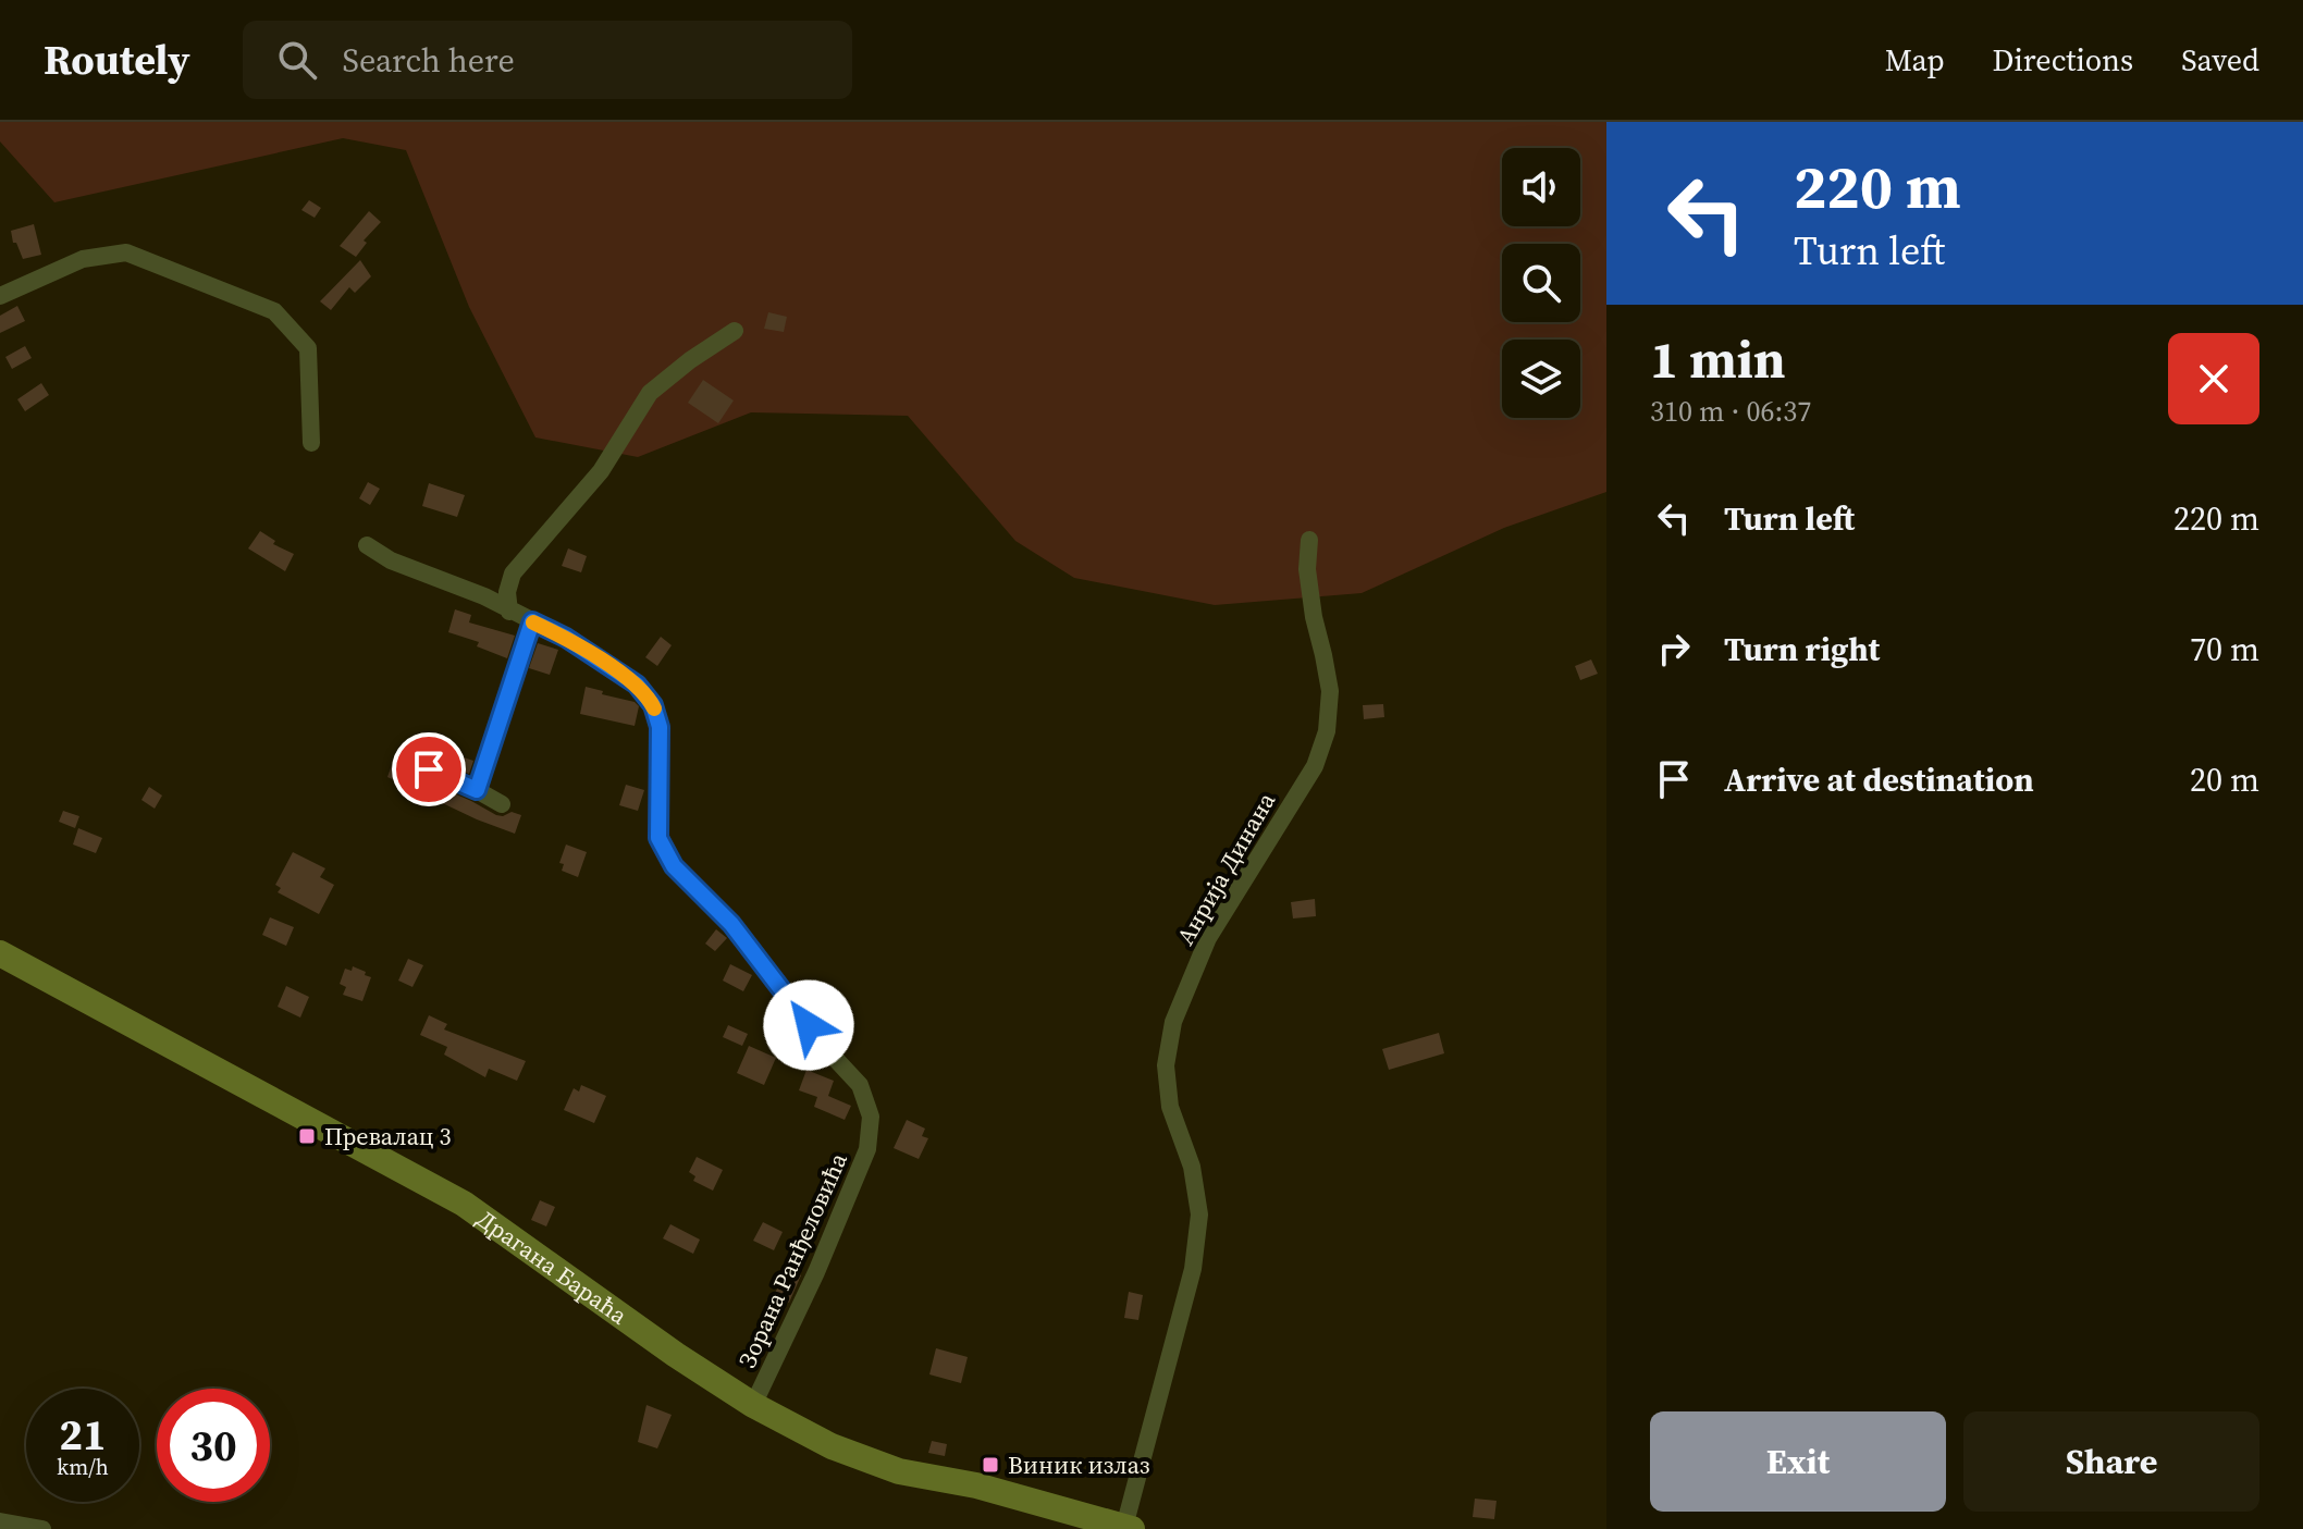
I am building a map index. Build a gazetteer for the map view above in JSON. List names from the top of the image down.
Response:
{
  "streets": {
    "street": ["Анрија Динана", "Зорана Ранђеловића", "Драгана Бараћа"]
  },
  "crossings": [
    ["Анрија Динана", "Драгана Бараћа"],
    ["Зорана Ранђеловића", "Драгана Бараћа"]
  ],
  "places": {
    "transit": ["Превалац 3", "Виник излаз"]
  },
  "page": {
    "header": "Routely",
    "search": "Search here",
    "nav": ["Map", "Directions", "Saved"],
    "turn": ["220 m", "Turn left"],
    "heading": ["1 min", "310 m · 06:37"],
    "list": [
      {
        "name": "Turn left",
        "value": "220 m"
      },
      {
        "name": "Turn right",
        "value": "70 m"
      },
      {
        "name": "Arrive at destination",
        "value": "20 m"
      }
    ],
    "speed": "21 km/h",
    "limit": "30",
    "buttons": ["Exit", "Share"]
  }
}
